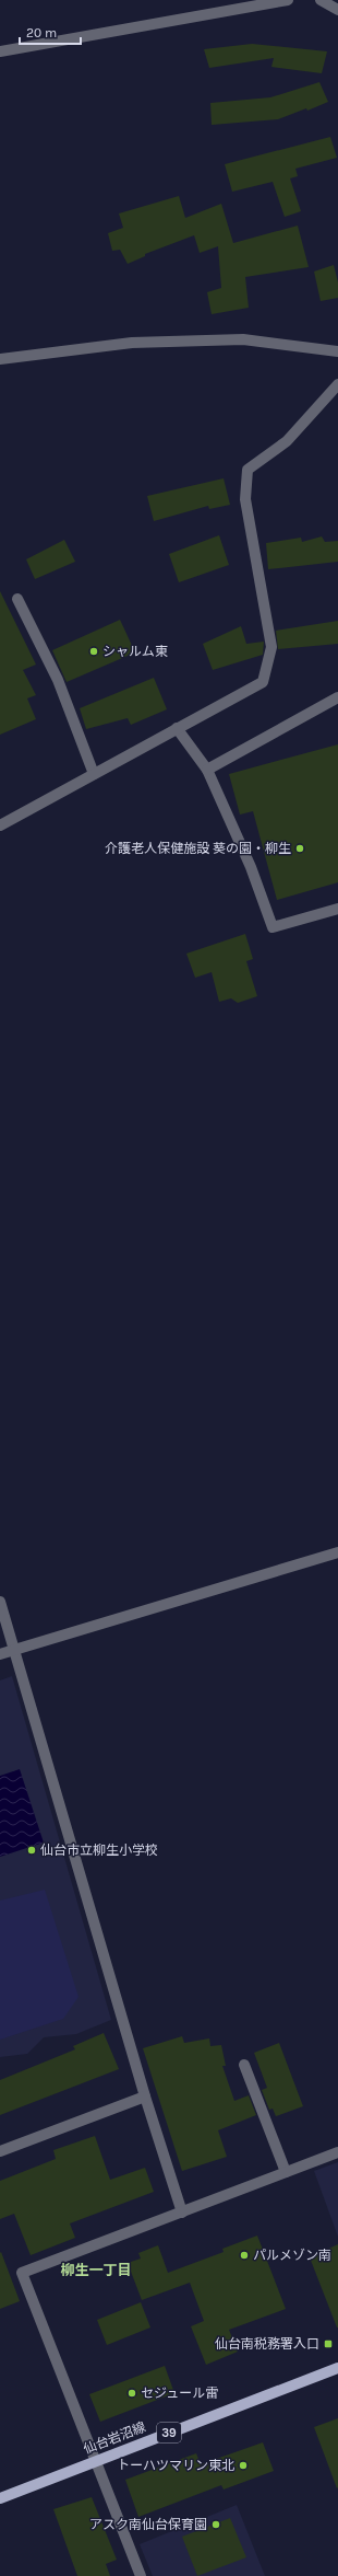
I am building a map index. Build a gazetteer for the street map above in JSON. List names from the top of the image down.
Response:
{
  "streets": {
    "main road": ["39", "仙台岩沼線"]
  },
  "districts": ["柳生一丁目"],
  "places": {
    "other": [
      "シャルム東",
      "介護老人保健施設 葵の園・柳生",
      "仙台市立柳生小学校",
      "パルメゾン南",
      "セジュール雷",
      "トーハツマリン東北",
      "アスク南仙台保育園"
    ],
    "transit": ["仙台南税務署入口"]
  },
  "scale_bar": "20 m"
}
